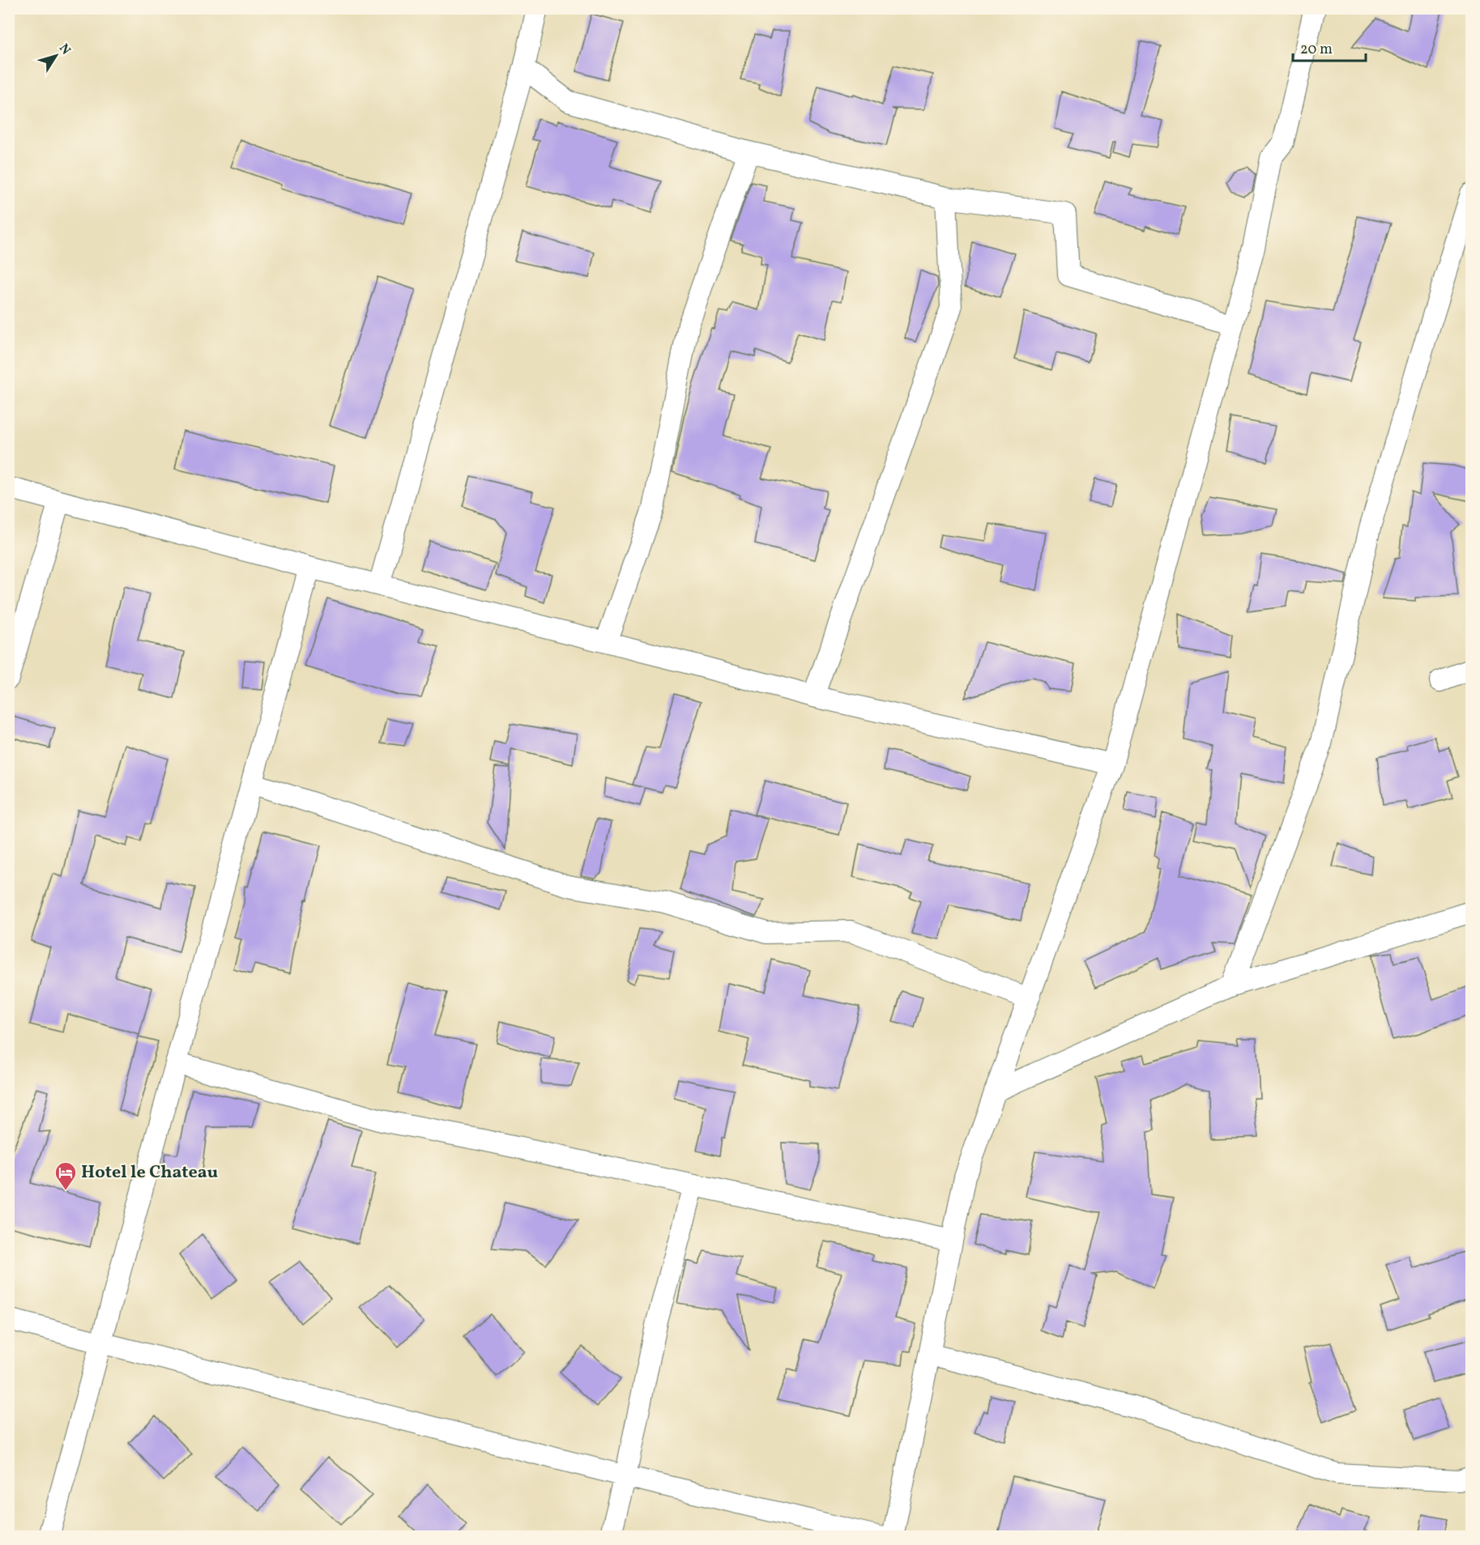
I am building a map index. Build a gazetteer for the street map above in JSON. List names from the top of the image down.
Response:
{
  "places": {
    "hotel": ["Hotel le Chateau"]
  },
  "scale_bar": "20 m",
  "north": "top right"
}
